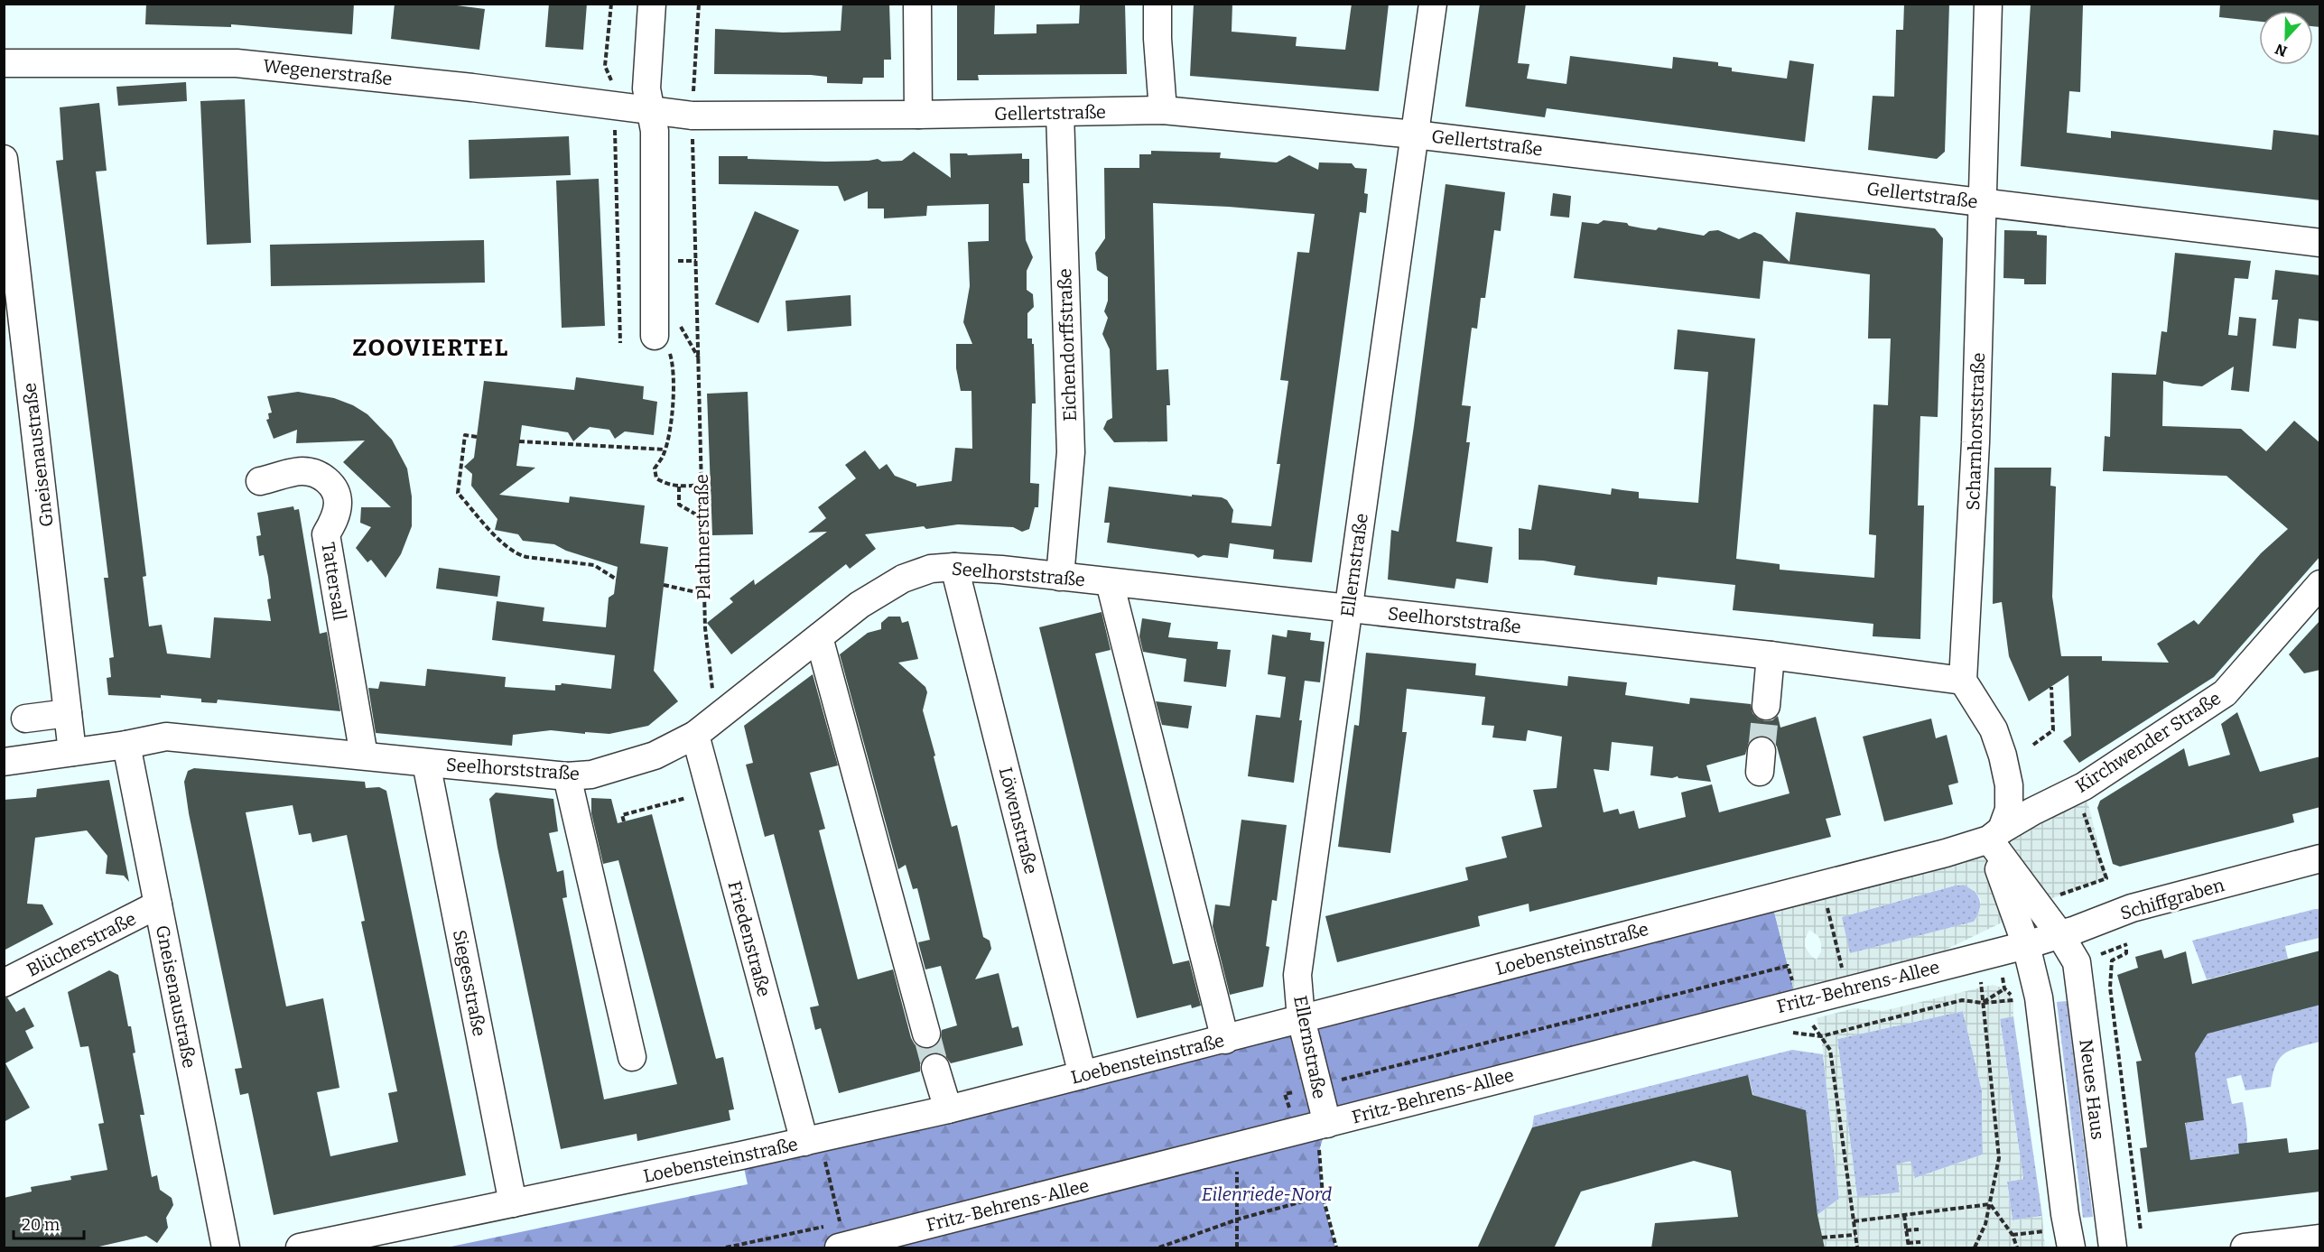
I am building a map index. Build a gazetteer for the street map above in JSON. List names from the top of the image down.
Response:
{
  "streets": {
    "street": [
      "Wegenerstraße",
      "Gellertstraße",
      "Eichendorffstraße",
      "Scharnhorststraße",
      "Gneisenaustraße",
      "Ellernstraße",
      "Seelhorststraße",
      "Tattersall",
      "Kirchwender Straße",
      "Löwenstraße",
      "Schiffgraben",
      "Friedenstraße",
      "Blücherstraße",
      "Loebensteinstraße",
      "Siegesstraße",
      "Fritz-Behrens-Allee",
      "Neues Haus"
    ],
    "path": ["Plathnerstraße"]
  },
  "crossings": [
    ["Wegenerstraße", "Gellertstraße"],
    ["Gellertstraße", "Eichendorffstraße"],
    ["Gellertstraße", "Scharnhorststraße"],
    ["Gellertstraße", "Plathnerstraße"],
    ["Gellertstraße", "Ellernstraße"],
    ["Eichendorffstraße", "Seelhorststraße"],
    ["Scharnhorststraße", "Seelhorststraße"],
    ["Gneisenaustraße", "Seelhorststraße"],
    ["Gneisenaustraße", "Blücherstraße"],
    ["Plathnerstraße", "Seelhorststraße"],
    ["Ellernstraße", "Seelhorststraße"],
    ["Ellernstraße", "Loebensteinstraße"],
    ["Ellernstraße", "Fritz-Behrens-Allee"],
    ["Seelhorststraße", "Tattersall"],
    ["Seelhorststraße", "Löwenstraße"],
    ["Seelhorststraße", "Friedenstraße"],
    ["Seelhorststraße", "Siegesstraße"],
    ["Kirchwender Straße", "Loebensteinstraße"],
    ["Löwenstraße", "Loebensteinstraße"],
    ["Schiffgraben", "Fritz-Behrens-Allee"],
    ["Schiffgraben", "Neues Haus"],
    ["Friedenstraße", "Loebensteinstraße"],
    ["Loebensteinstraße", "Siegesstraße"]
  ],
  "districts": ["ZOOVIERTEL"],
  "parks": ["Eilenriede-Nord"],
  "scale_bar": "20 m",
  "north": "bottom"
}
